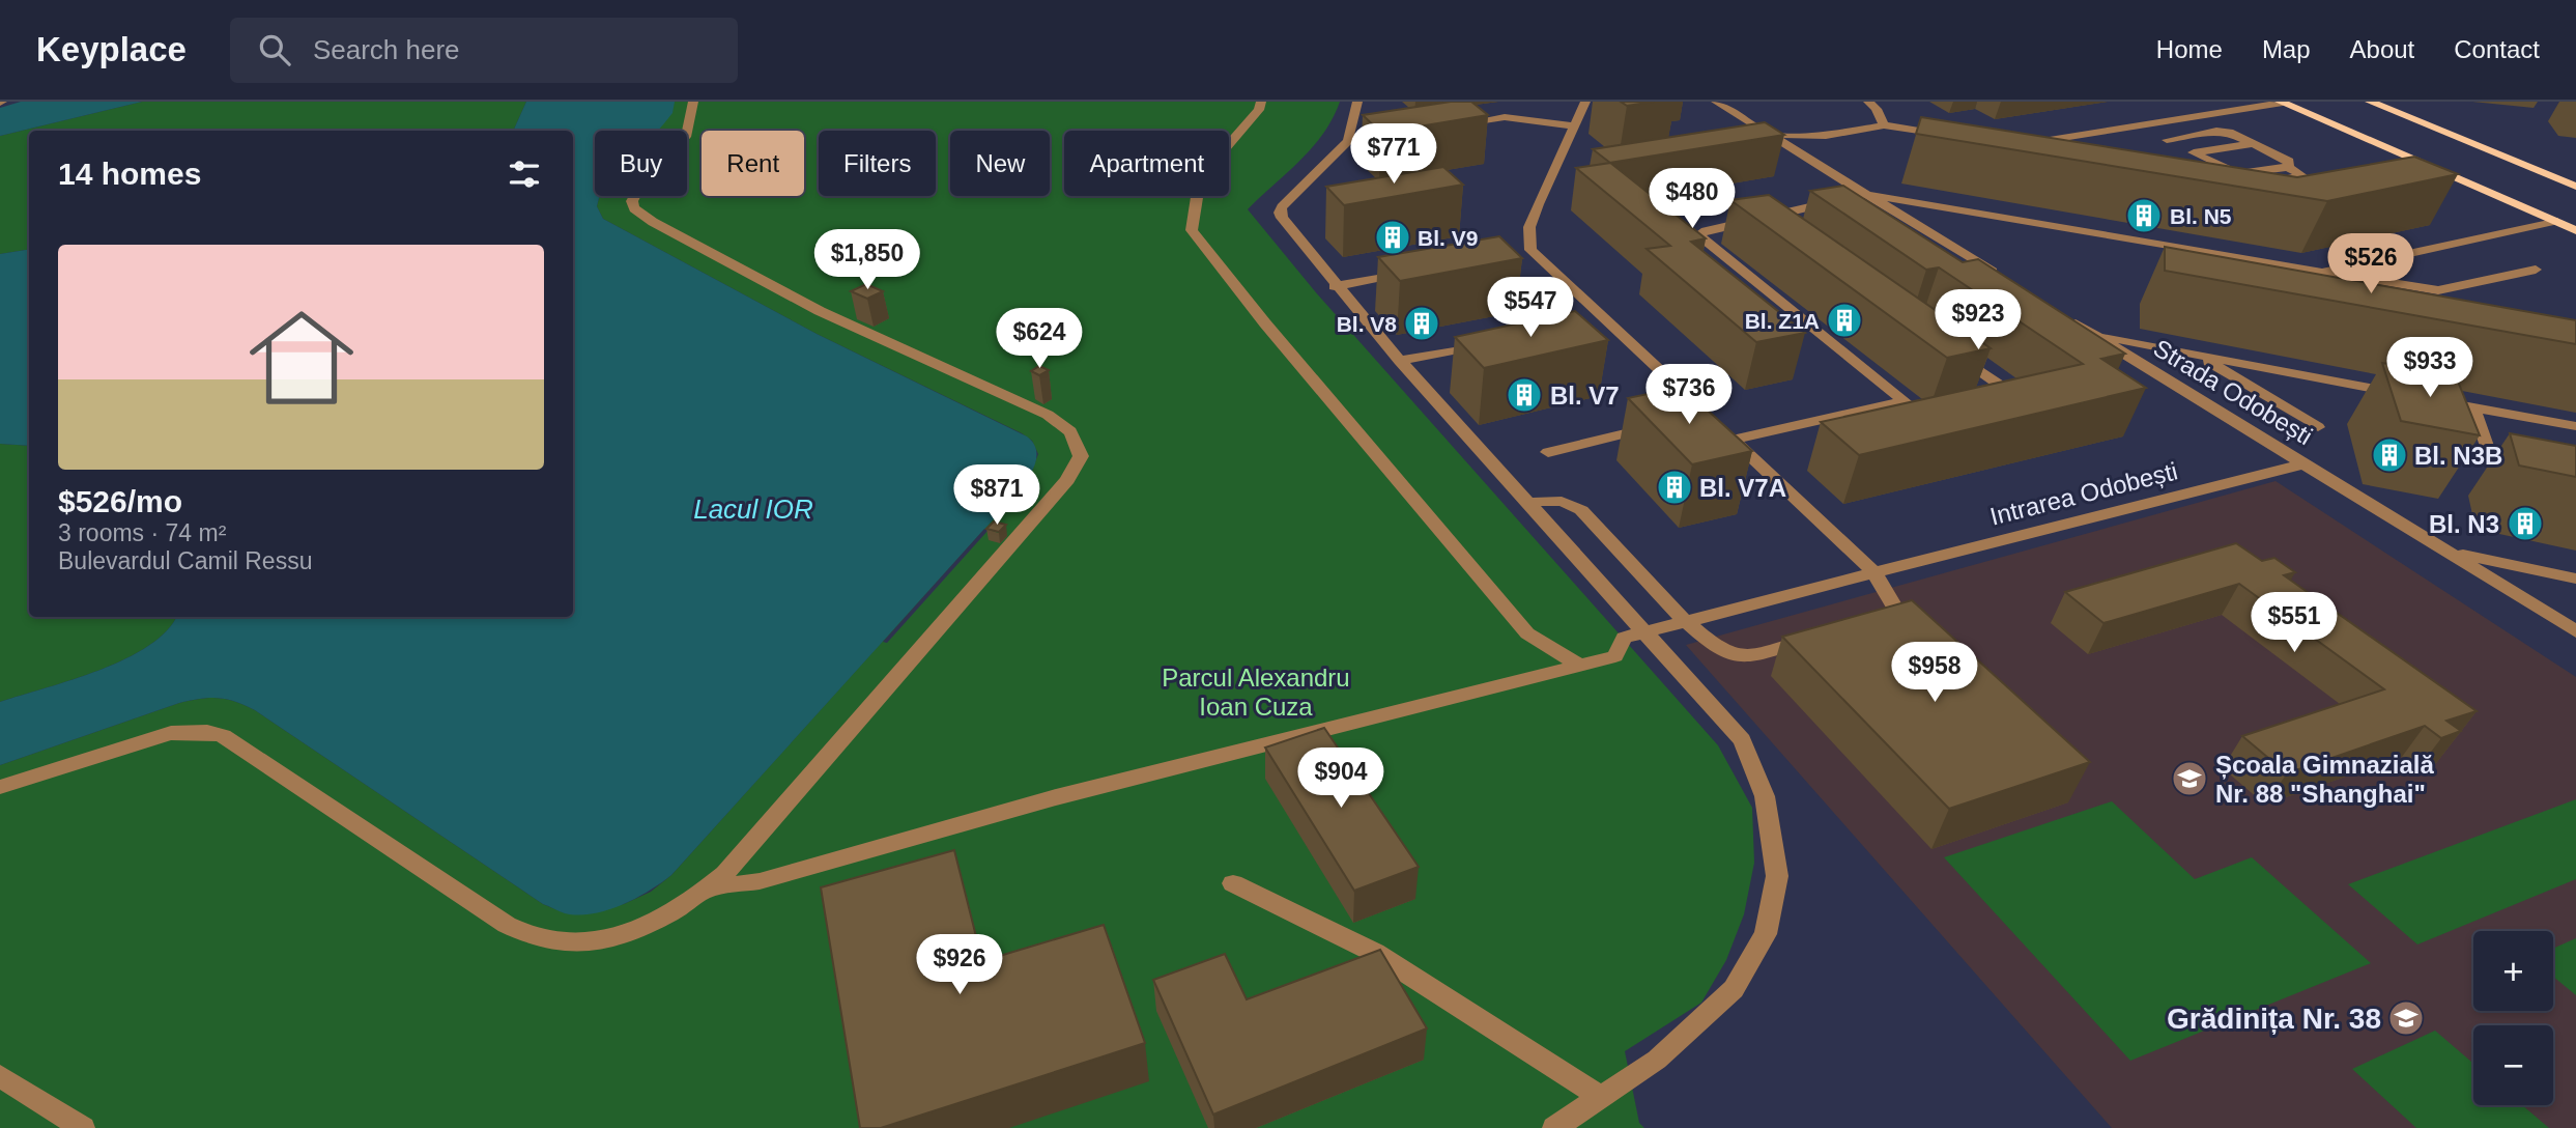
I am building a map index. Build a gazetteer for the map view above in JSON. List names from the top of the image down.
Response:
{
  "streets": {
    "street": ["Strada Odobești", "Intrarea Odobești"]
  },
  "crossings": [
    ["Strada Odobești", "Intrarea Odobești"]
  ],
  "water": ["Lacul IOR"],
  "parks": ["Parcul Alexandru Ioan Cuza"],
  "places": {
    "building": [
      "Bl. N5",
      "Bl. V9",
      "Bl. Z1A",
      "Bl. V8",
      "Bl. V7",
      "Bl. N3B",
      "Bl. V7A",
      "Bl. N3"
    ],
    "school or university": ["Școala Gimnazială Nr. 88 \"Shanghai\"", "Grădinița Nr. 38"]
  },
  "page": {
    "header": "Keyplace",
    "search": "Search here",
    "nav": [
      "Home",
      "Map",
      "About",
      "Contact"
    ],
    "price": [
      "$771",
      "$480",
      "$1,850",
      "$526",
      "$547",
      "$923",
      "$624",
      "$933",
      "$736",
      "$871",
      "$551",
      "$958",
      "$904",
      "$926"
    ],
    "chip": [
      "Buy",
      "Rent",
      "Filters",
      "New",
      "Apartment"
    ],
    "heading": "14 homes",
    "list": [
      {
        "name": "$526/mo",
        "note": "3 rooms · 74 m² · Bulevardul Camil Ressu"
      }
    ],
    "map_buttons": ["+", "−"]
  }
}
